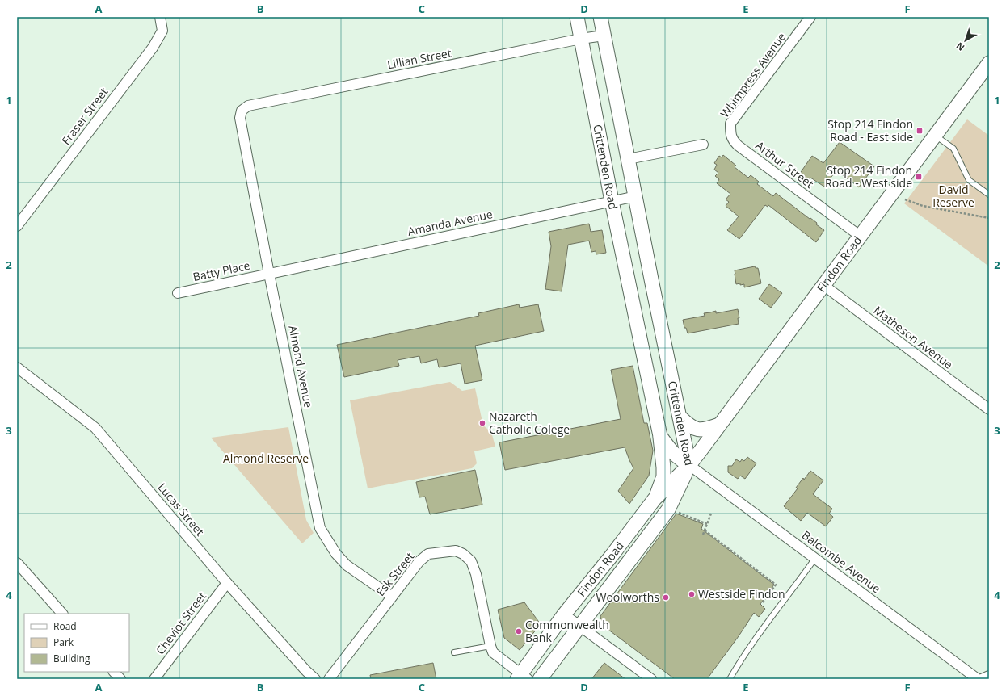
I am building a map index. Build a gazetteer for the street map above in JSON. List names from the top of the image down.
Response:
{
  "streets": {
    "main road": ["Crittenden Road", "Findon Road"],
    "street": [
      "Lillian Street",
      "Whimpress Avenue",
      "Fraser Street",
      "Arthur Street",
      "Amanda Avenue",
      "Batty Place",
      "Matheson Avenue",
      "Almond Avenue",
      "Lucas Street",
      "Balcombe Avenue",
      "Esk Street",
      "Cheviot Street"
    ]
  },
  "crossings": [
    ["Lillian Street", "Crittenden Road"],
    ["Lillian Street", "Almond Avenue"],
    ["Whimpress Avenue", "Arthur Street"],
    ["Arthur Street", "Findon Road"],
    ["Crittenden Road", "Amanda Avenue"],
    ["Crittenden Road", "Findon Road"],
    ["Crittenden Road", "Balcombe Avenue"],
    ["Amanda Avenue", "Batty Place"],
    ["Amanda Avenue", "Almond Avenue"],
    ["Findon Road", "Matheson Avenue"],
    ["Findon Road", "Balcombe Avenue"],
    ["Findon Road", "Esk Street"],
    ["Batty Place", "Almond Avenue"],
    ["Almond Avenue", "Esk Street"],
    ["Lucas Street", "Cheviot Street"]
  ],
  "parks": ["David Reserve", "Almond Reserve"],
  "places": {
    "transit": ["Stop 214 Findon Road - East side", "Stop 214 Findon Road - West side"],
    "other": [
      "Nazareth Catholic Colege",
      "Westside Findon",
      "Woolworths",
      "Commonwealth Bank"
    ]
  },
  "legend": ["Road", "Park", "Building"],
  "north": "bottom left",
  "grid": {
    "columns": [
      "A",
      "B",
      "C",
      "D",
      "E",
      "F"
    ],
    "rows": [
      "1",
      "2",
      "3",
      "4"
    ]
  }
}
